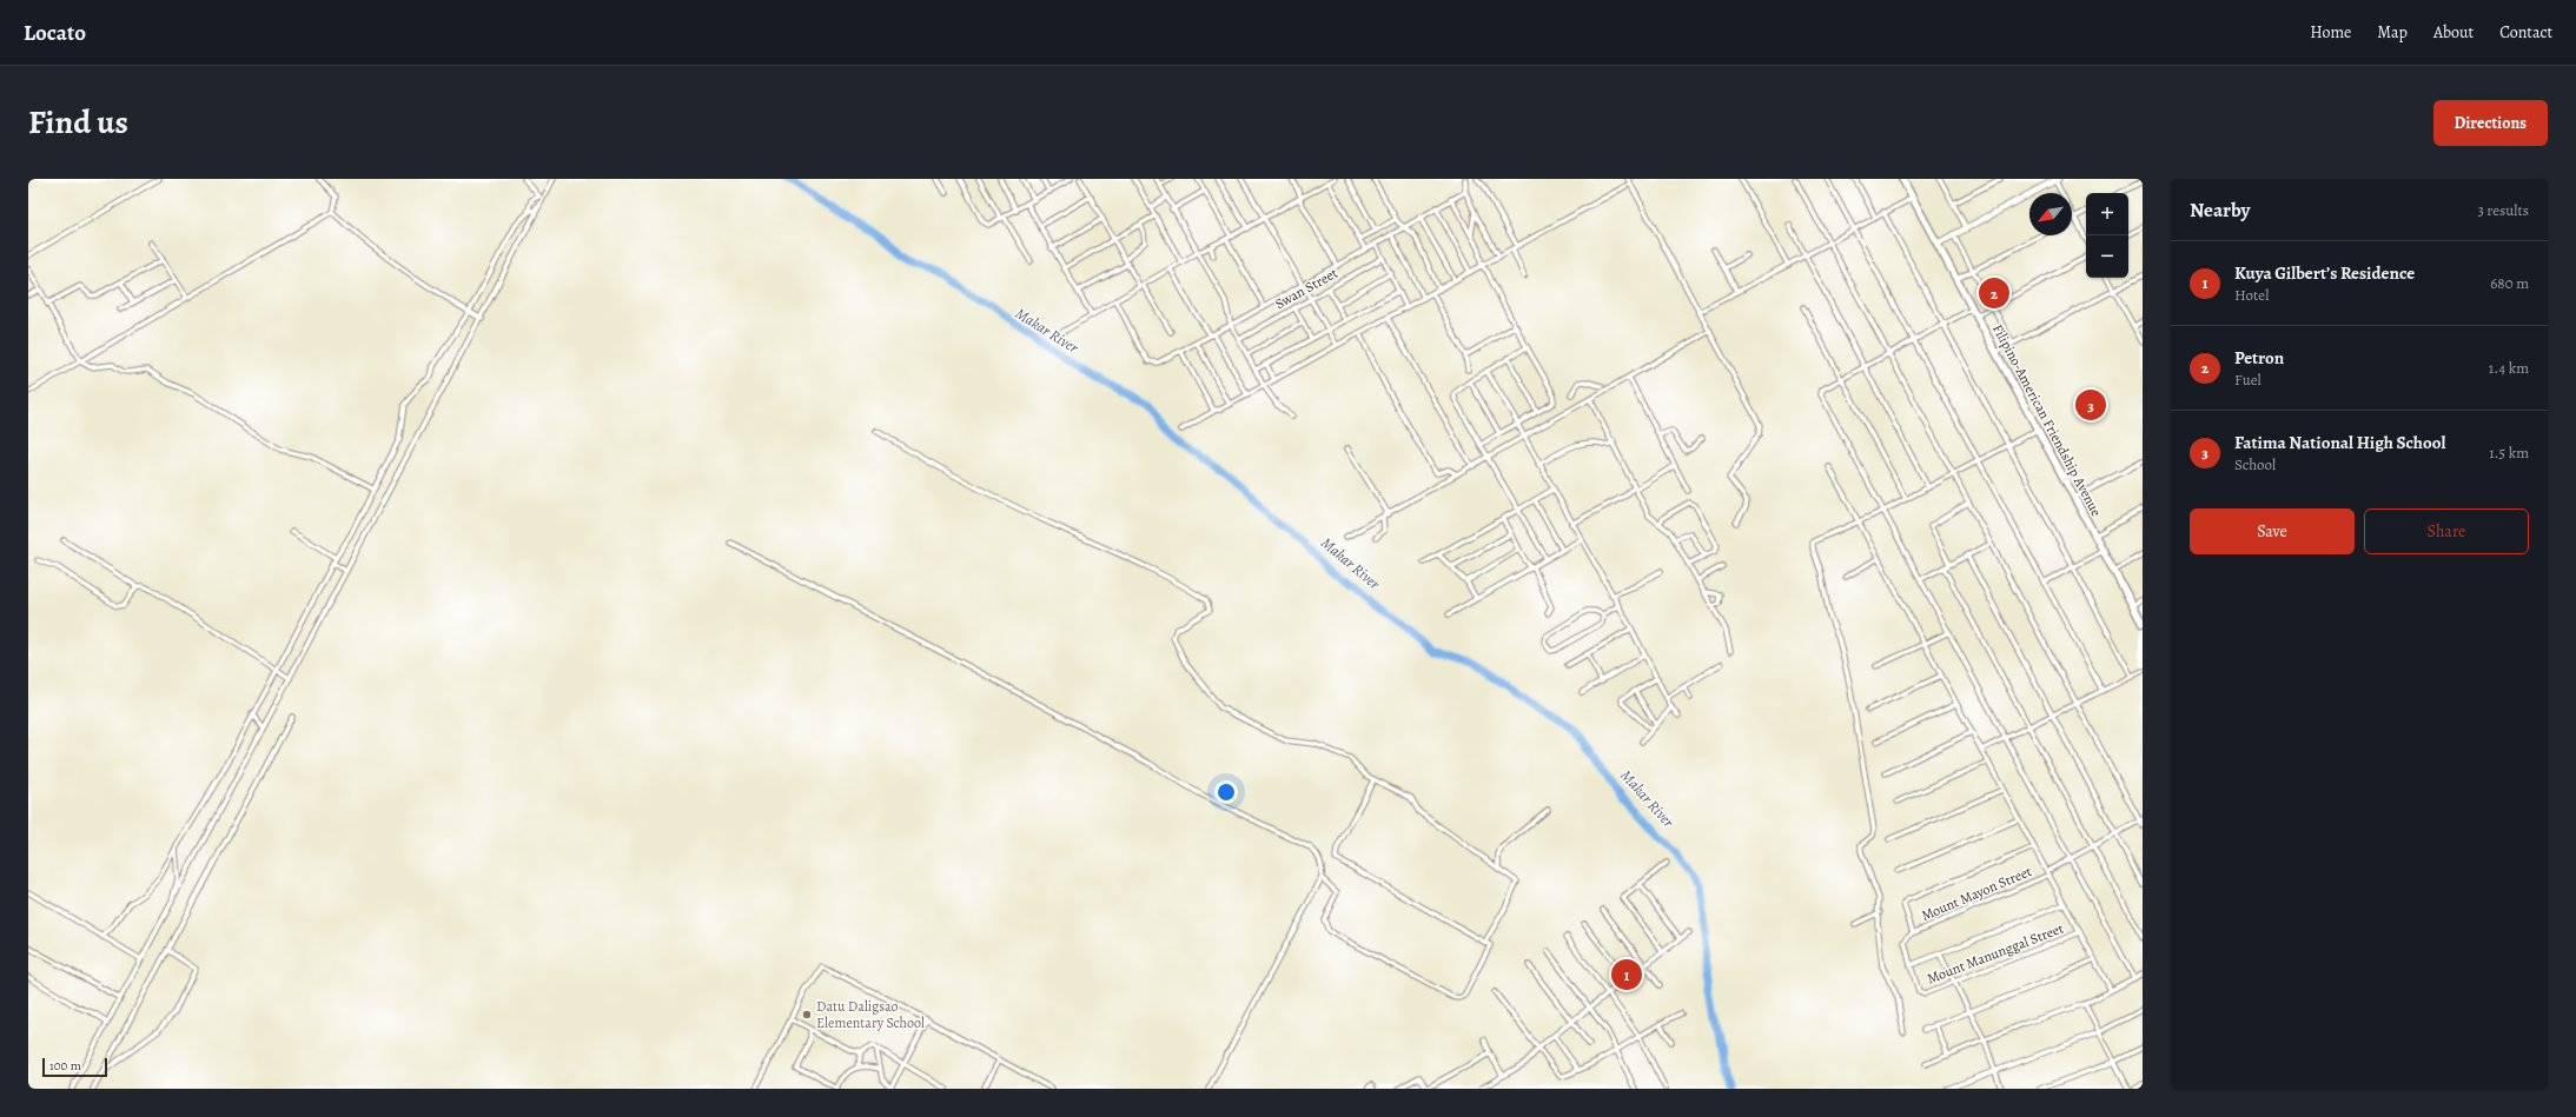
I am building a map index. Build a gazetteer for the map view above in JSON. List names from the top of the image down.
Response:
{
  "streets": {
    "main road": ["Filipino-American Friendship Avenue"],
    "street": ["Swan Street", "Mount Mayon Street", "Mount Manunggal Street"]
  },
  "water": ["Makar River"],
  "places": ["Datu Daligsao Elementary School"],
  "scale_bar": "100 m",
  "north": "bottom left",
  "page": {
    "header": "Locato",
    "nav": [
      "Home",
      "Map",
      "About",
      "Contact"
    ],
    "title": "Find us",
    "buttons": [
      "Directions",
      ["Save", "Share"]
    ],
    "heading": ["Nearby", "3 results"],
    "map_buttons": ["+", "−"],
    "list": [
      {
        "mark": "1",
        "name": "Kuya Gilbert’s Residence",
        "note": "Hotel",
        "value": "680 m"
      },
      {
        "mark": "2",
        "name": "Petron",
        "note": "Fuel",
        "value": "1.4 km"
      },
      {
        "mark": "3",
        "name": "Fatima National High School",
        "note": "School",
        "value": "1.5 km"
      }
    ],
    "pins": ["2", "3", "1"],
    "scale": "100 m"
  }
}
